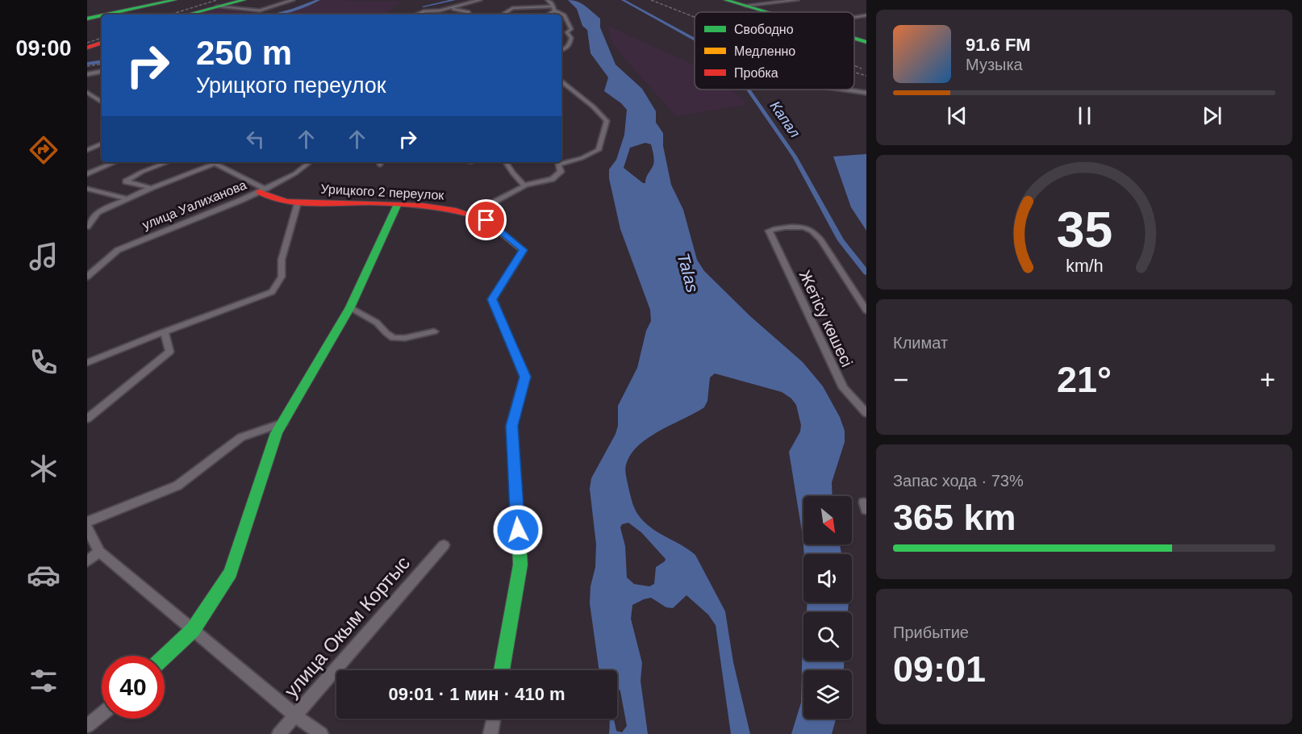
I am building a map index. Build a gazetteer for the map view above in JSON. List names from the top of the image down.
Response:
{
  "streets": {
    "street": [
      "Урицкого 2 переулок",
      "улица Уалиханова",
      "Жетісу көшесі",
      "улица Окым Кортыс"
    ]
  },
  "crossings": [
    ["Урицкого 2 переулок", "улица Уалиханова"]
  ],
  "water": ["Капал", "Talas"],
  "legend": ["Свободно", "Медленно", "Пробка"],
  "north": "bottom right",
  "page": {
    "tabs": "09:00",
    "turn": ["250 m", "Урицкого переулок"],
    "song": ["91.6 FM", "Музыка"],
    "tile": [
      "Климат",
      ["Запас хода · 73%", "365 km"],
      ["Прибытие", "09:01"]
    ],
    "heat": ["−", "21°", "+"],
    "limit": "40",
    "trip": "09:01 · 1 мин · 410 m",
    "gauge": ["35", "km/h"]
  }
}
